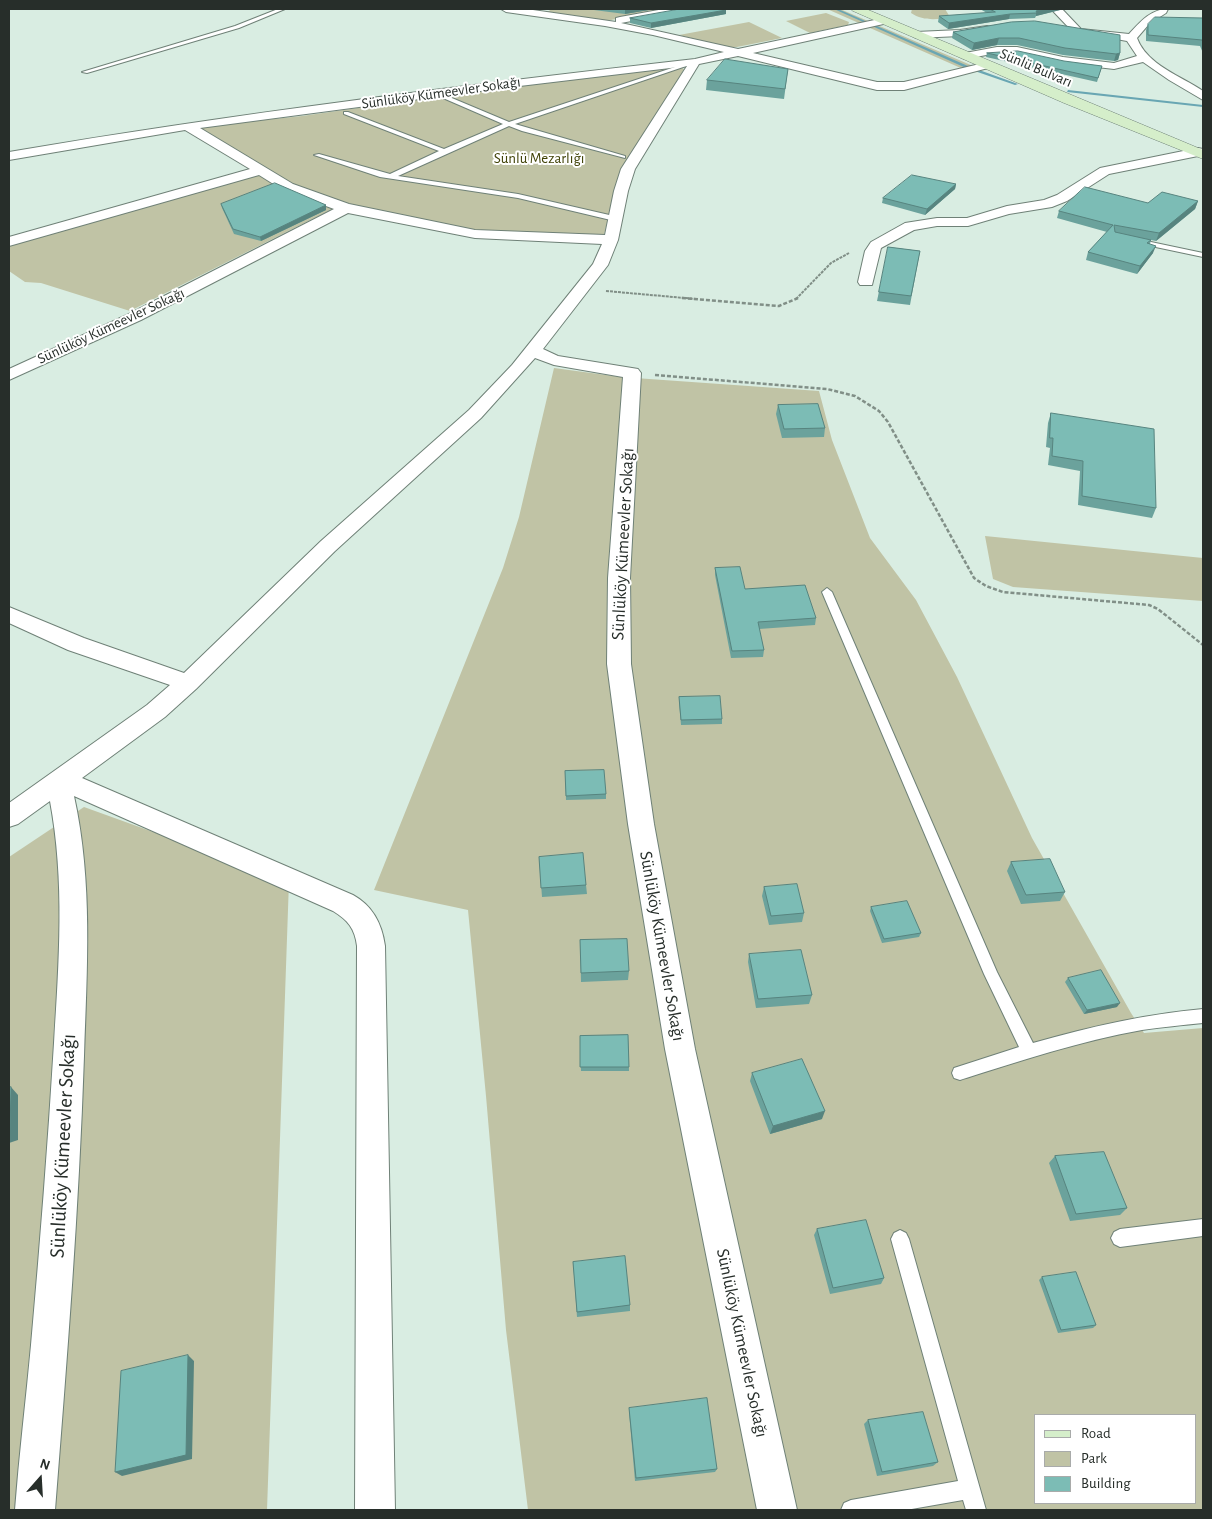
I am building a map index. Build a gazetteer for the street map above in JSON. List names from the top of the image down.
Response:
{
  "streets": {
    "main road": ["Sünlü Bulvarı"],
    "street": ["Sünlüköy Kümeevler Sokağı"]
  },
  "crossings": [
    ["Sünlü Bulvarı", "Sünlüköy Kümeevler Sokağı"]
  ],
  "parks": ["Sünlü Mezarlığı"],
  "legend": ["Road", "Park", "Building"],
  "north": "top"
}
